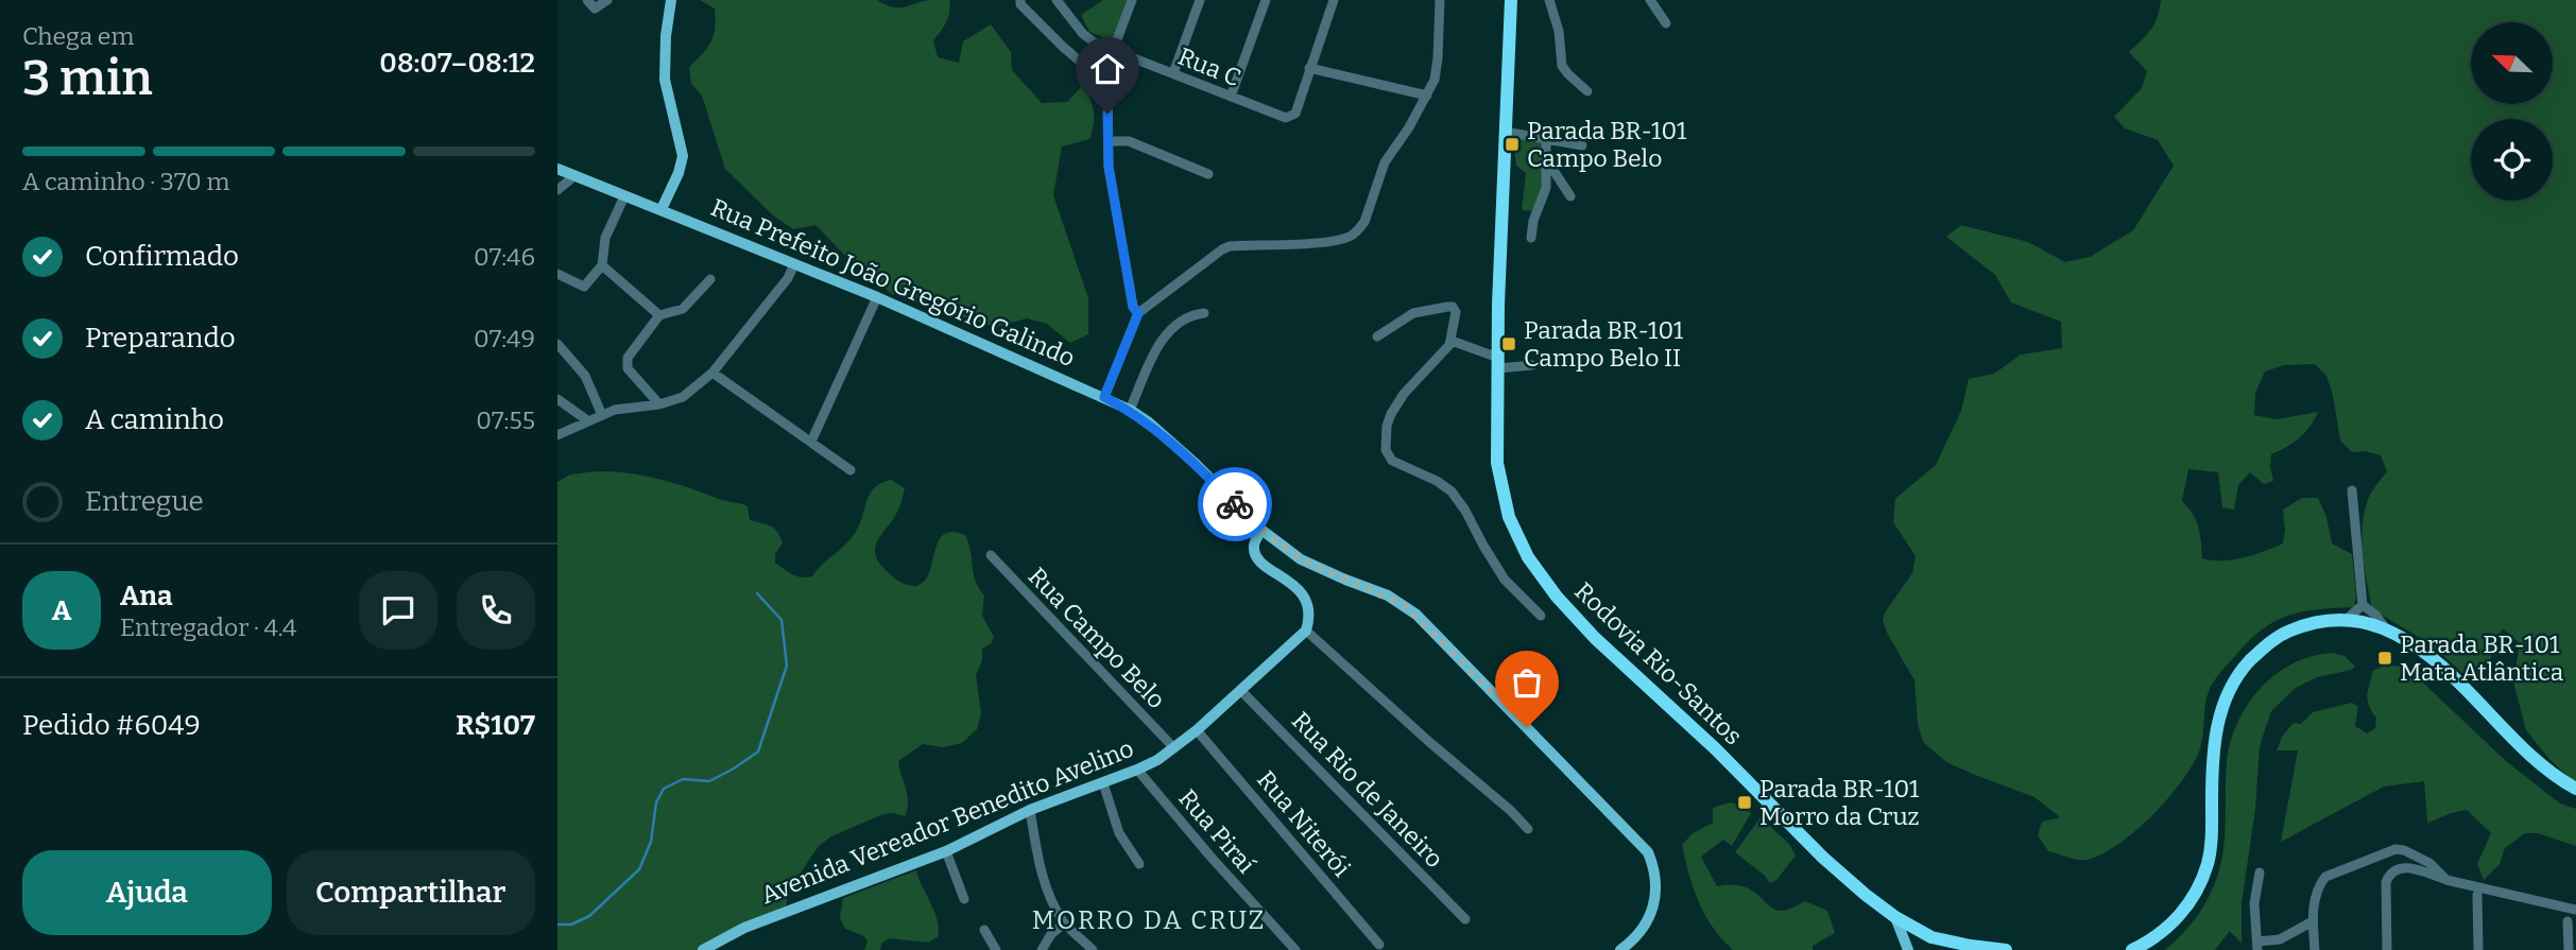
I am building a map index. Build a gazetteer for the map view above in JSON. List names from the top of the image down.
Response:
{
  "streets": {
    "highway": ["Rodovia Rio-Santos"],
    "main road": ["Rua Prefeito João Gregório Galindo", "Avenida Vereador Benedito Avelino"],
    "street": [
      "Rua C",
      "Rua Campo Belo",
      "Rua Rio de Janeiro",
      "Rua Niterói",
      "Rua Piraí"
    ]
  },
  "crossings": [
    ["Rua Campo Belo", "Avenida Vereador Benedito Avelino"],
    ["Rua Rio de Janeiro", "Avenida Vereador Benedito Avelino"],
    ["Avenida Vereador Benedito Avelino", "Rua Niterói"],
    ["Avenida Vereador Benedito Avelino", "Rua Piraí"]
  ],
  "districts": ["MORRO DA CRUZ"],
  "places": {
    "transit": [
      "Parada BR-101 Campo Belo",
      "Parada BR-101 Campo Belo II",
      "Parada BR-101 Mata Atlântica",
      "Parada BR-101 Morro da Cruz"
    ]
  },
  "north": "top left",
  "page": {
    "heading": ["3 min", "Chega em", "08:07–08:12"],
    "panel": [
      "Ana",
      "Entregador · 4.4",
      "Pedido #6049",
      "R$107"
    ],
    "bar": "A caminho · 370 m",
    "list": [
      ["Confirmado", "07:46"],
      ["Preparando", "07:49"],
      ["A caminho", "07:55"],
      "Entregue"
    ],
    "round": "A",
    "buttons": ["Ajuda", "Compartilhar"]
  }
}
